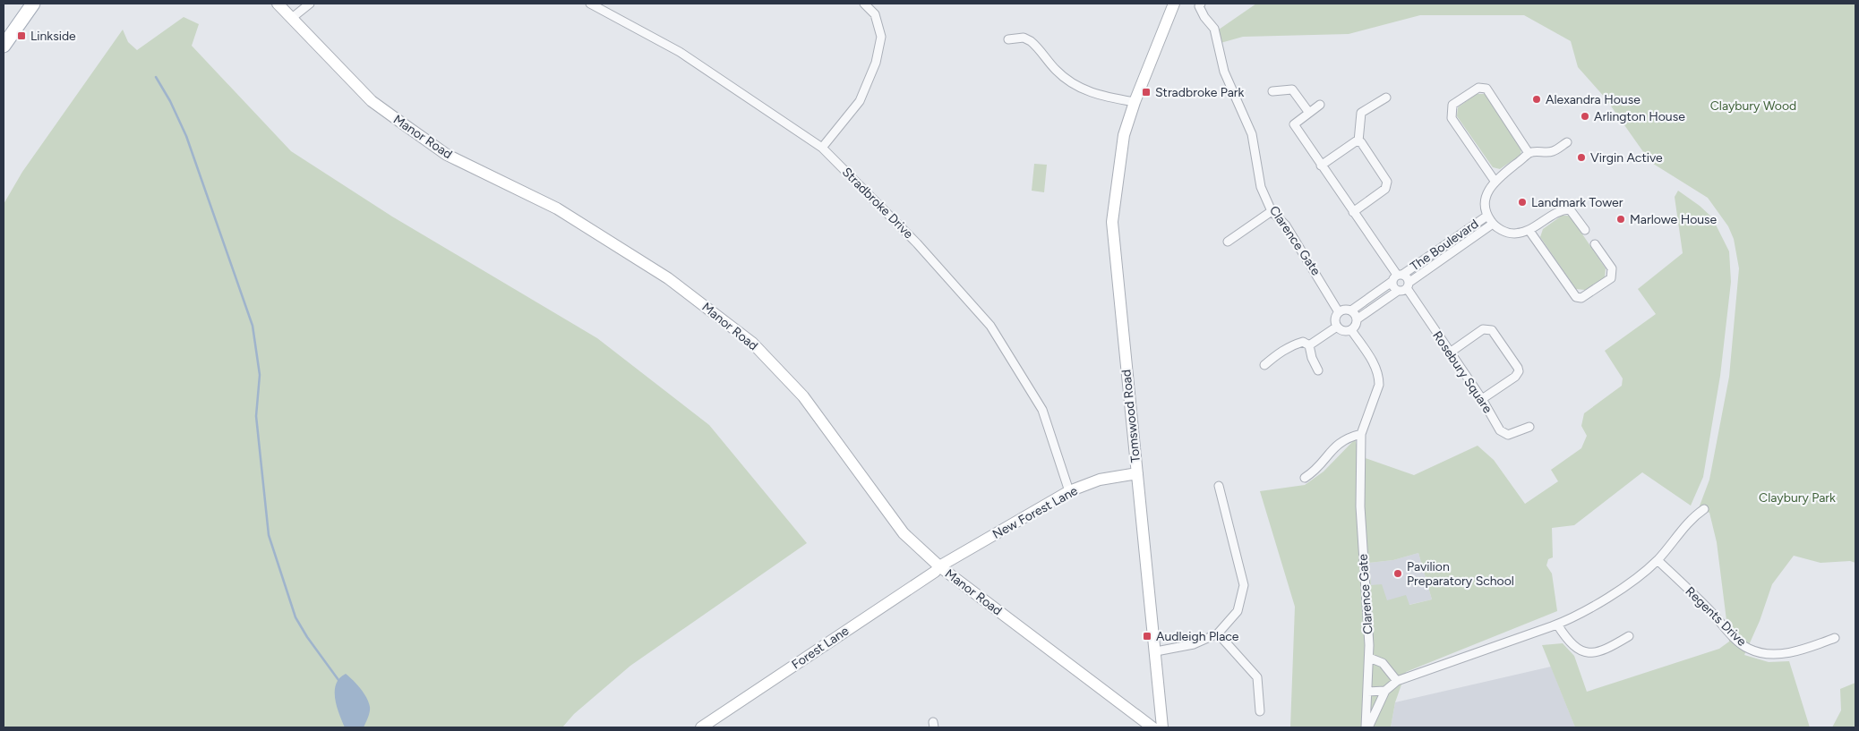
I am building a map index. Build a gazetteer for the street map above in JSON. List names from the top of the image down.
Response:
{
  "streets": {
    "street": [
      "Manor Road",
      "Stradbroke Drive",
      "Clarence Gate",
      "The Boulevard",
      "Rosebury Square",
      "Tomswood Road",
      "New Forest Lane",
      "Regents Drive",
      "Forest Lane"
    ]
  },
  "crossings": [
    ["Manor Road", "New Forest Lane"],
    ["Manor Road", "Forest Lane"],
    ["Stradbroke Drive", "New Forest Lane"],
    ["Clarence Gate", "The Boulevard"],
    ["The Boulevard", "Rosebury Square"],
    ["Tomswood Road", "New Forest Lane"],
    ["New Forest Lane", "Forest Lane"]
  ],
  "parks": ["Claybury Wood", "Claybury Park"],
  "places": {
    "transit": ["Linkside", "Stradbroke Park", "Audleigh Place"],
    "other": [
      "Alexandra House",
      "Arlington House",
      "Virgin Active",
      "Landmark Tower",
      "Marlowe House",
      "Pavilion Preparatory School"
    ]
  }
}
